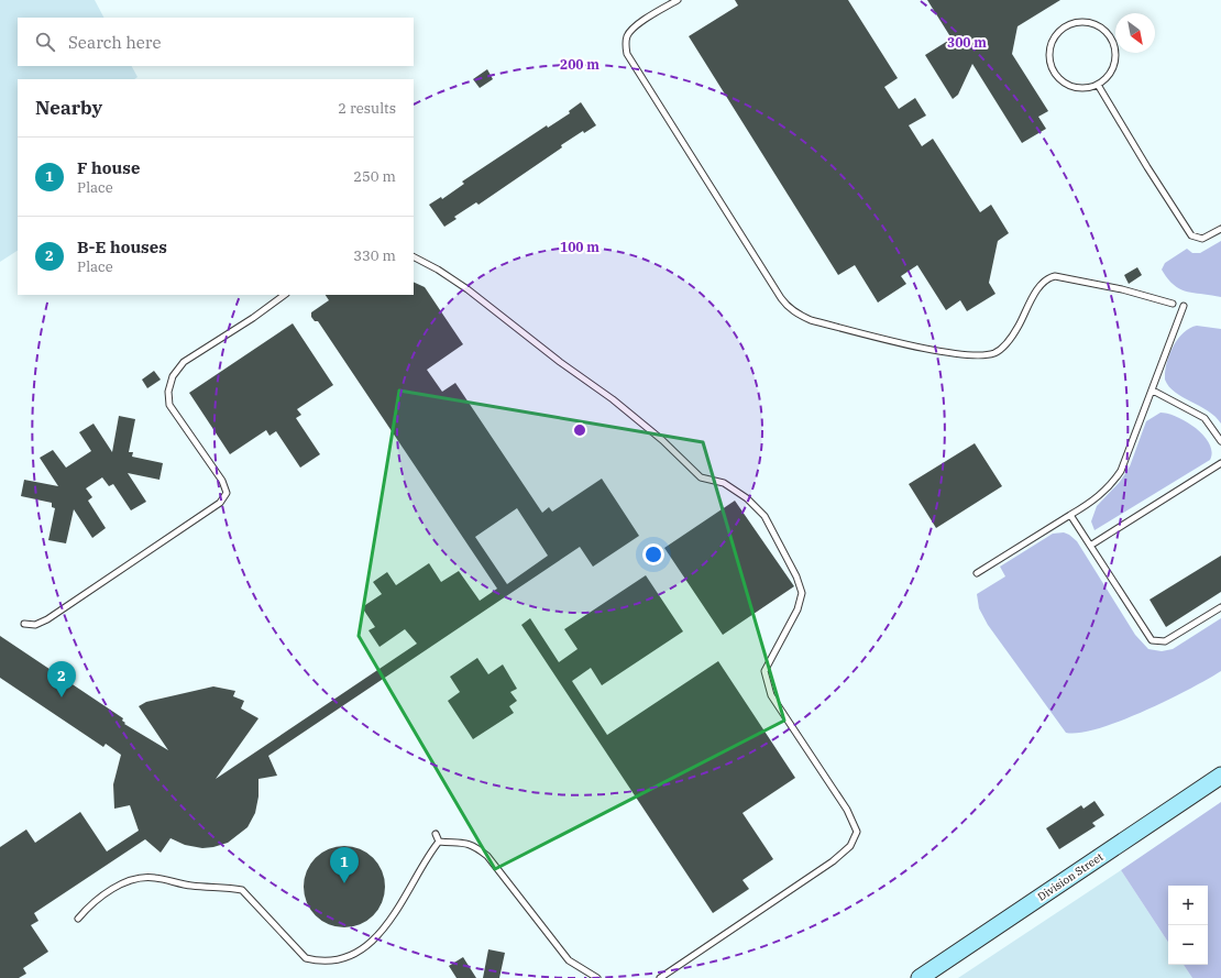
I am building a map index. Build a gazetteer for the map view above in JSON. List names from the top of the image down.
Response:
{
  "streets": {
    "street": ["Division Street"]
  },
  "north": "bottom right",
  "page": {
    "search": "Search here",
    "heading": ["Nearby", "2 results"],
    "list": [
      {
        "mark": "1",
        "name": "F house",
        "note": "Place",
        "value": "250 m"
      },
      {
        "mark": "2",
        "name": "B-E houses",
        "note": "Place",
        "value": "330 m"
      }
    ],
    "pins": ["2", "1"],
    "map_buttons": ["+", "−"]
  },
  "rings": ["300 m", "200 m", "100 m"]
}
